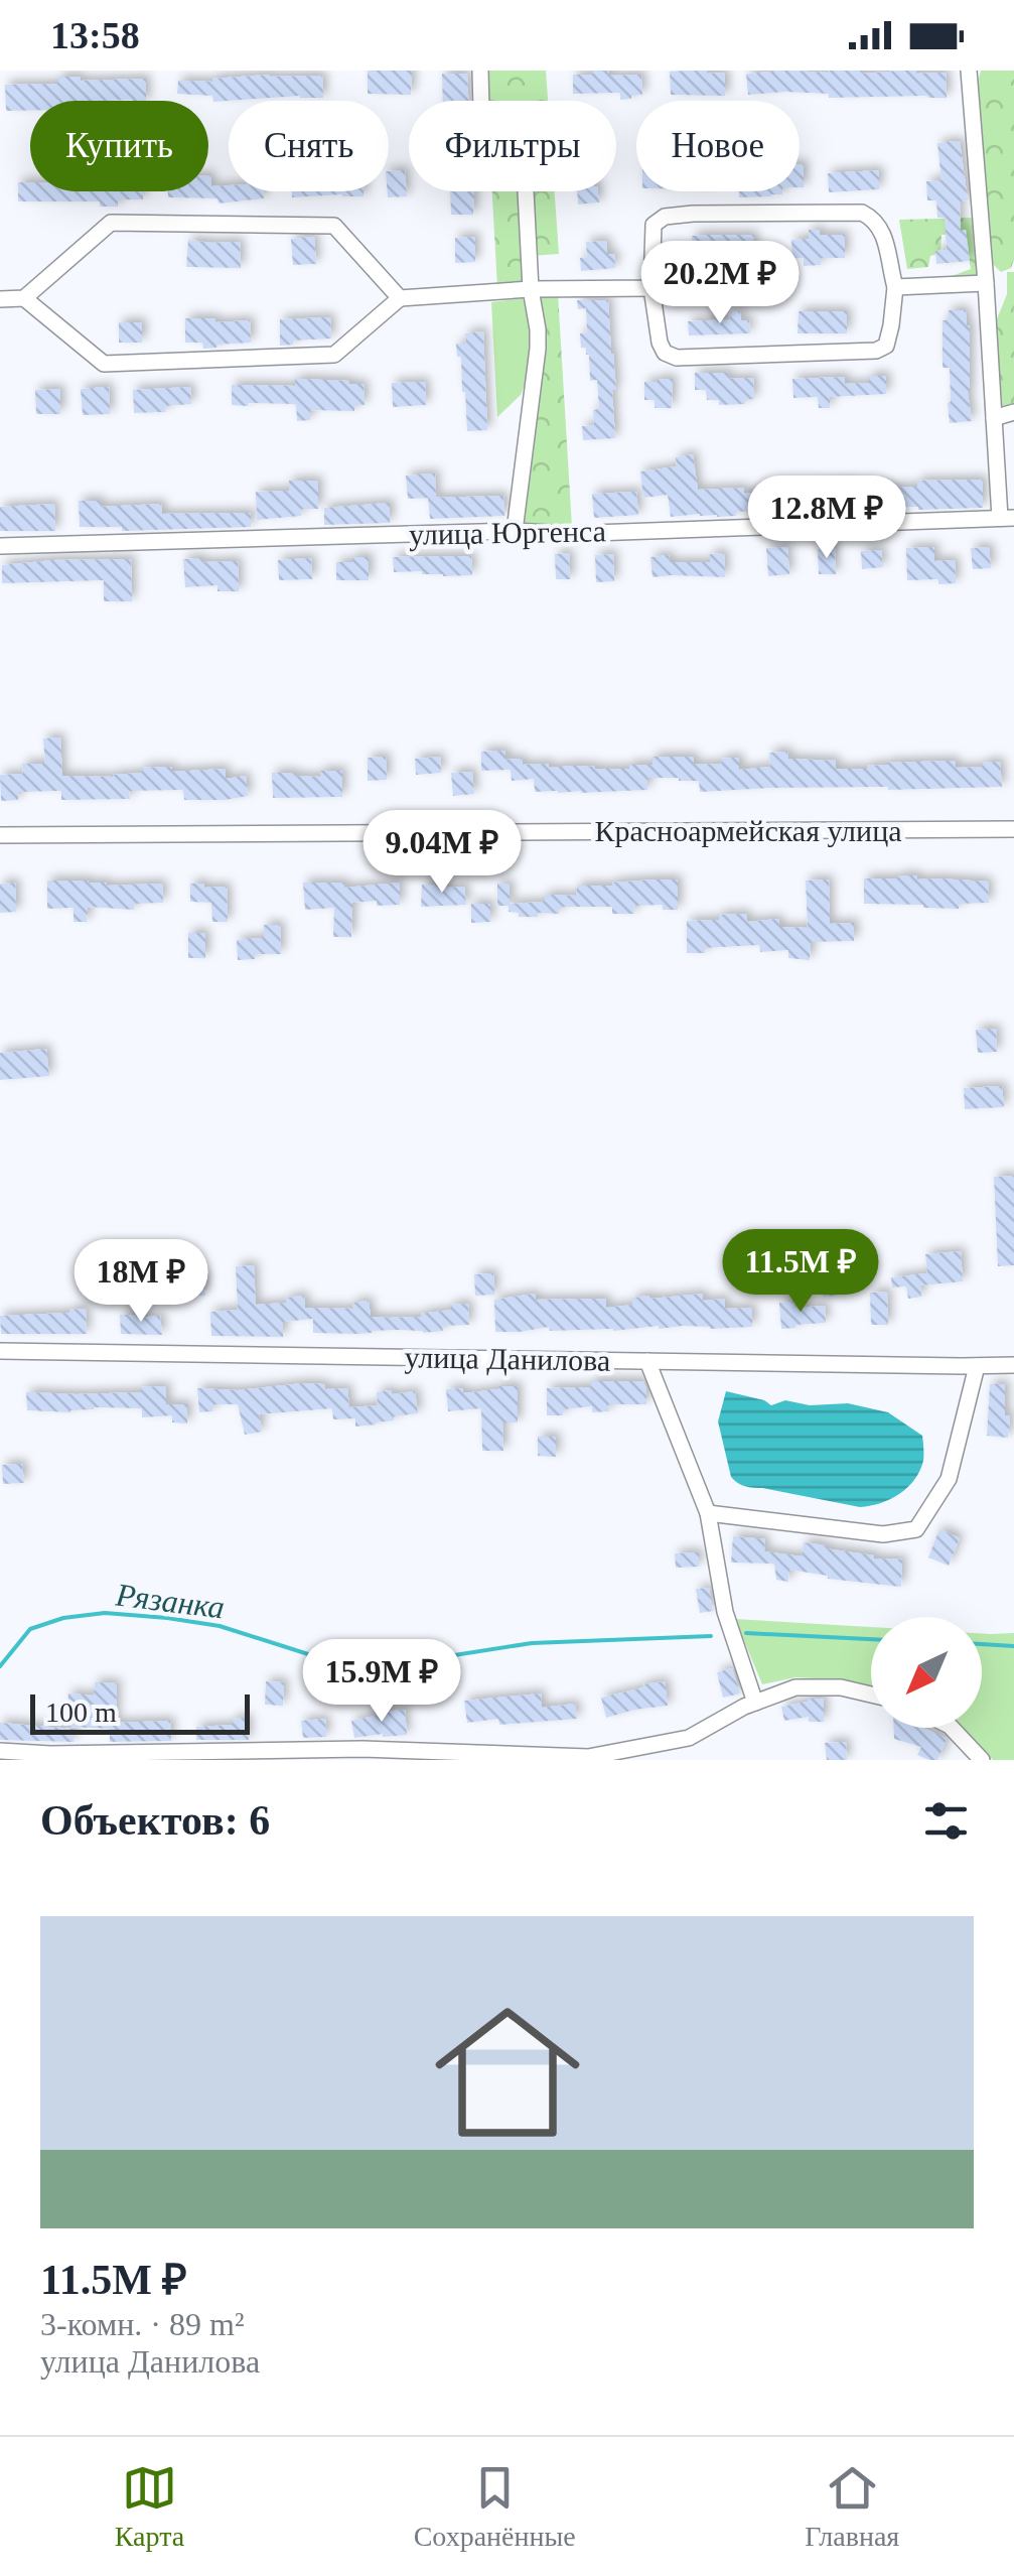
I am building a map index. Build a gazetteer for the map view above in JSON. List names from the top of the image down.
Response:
{
  "streets": {
    "street": ["улица Юргенса", "Красноармейская улица", "улица Данилова"]
  },
  "water": ["Рязанка"],
  "scale_bar": "100 m",
  "north": "bottom left",
  "page": {
    "status": "13:58",
    "chip": [
      "Купить",
      "Снять",
      "Фильтры",
      "Новое"
    ],
    "price": [
      "20.2M ₽",
      "12.8M ₽",
      "9.04M ₽",
      "11.5M ₽",
      "18M ₽",
      "15.9M ₽"
    ],
    "scale": "100 m",
    "heading": "Объектов: 6",
    "list": [
      {
        "name": "11.5M ₽",
        "note": "3-комн. · 89 m² · улица Данилова"
      }
    ],
    "tabs": ["Карта", "Сохранённые", "Главная"]
  }
}
